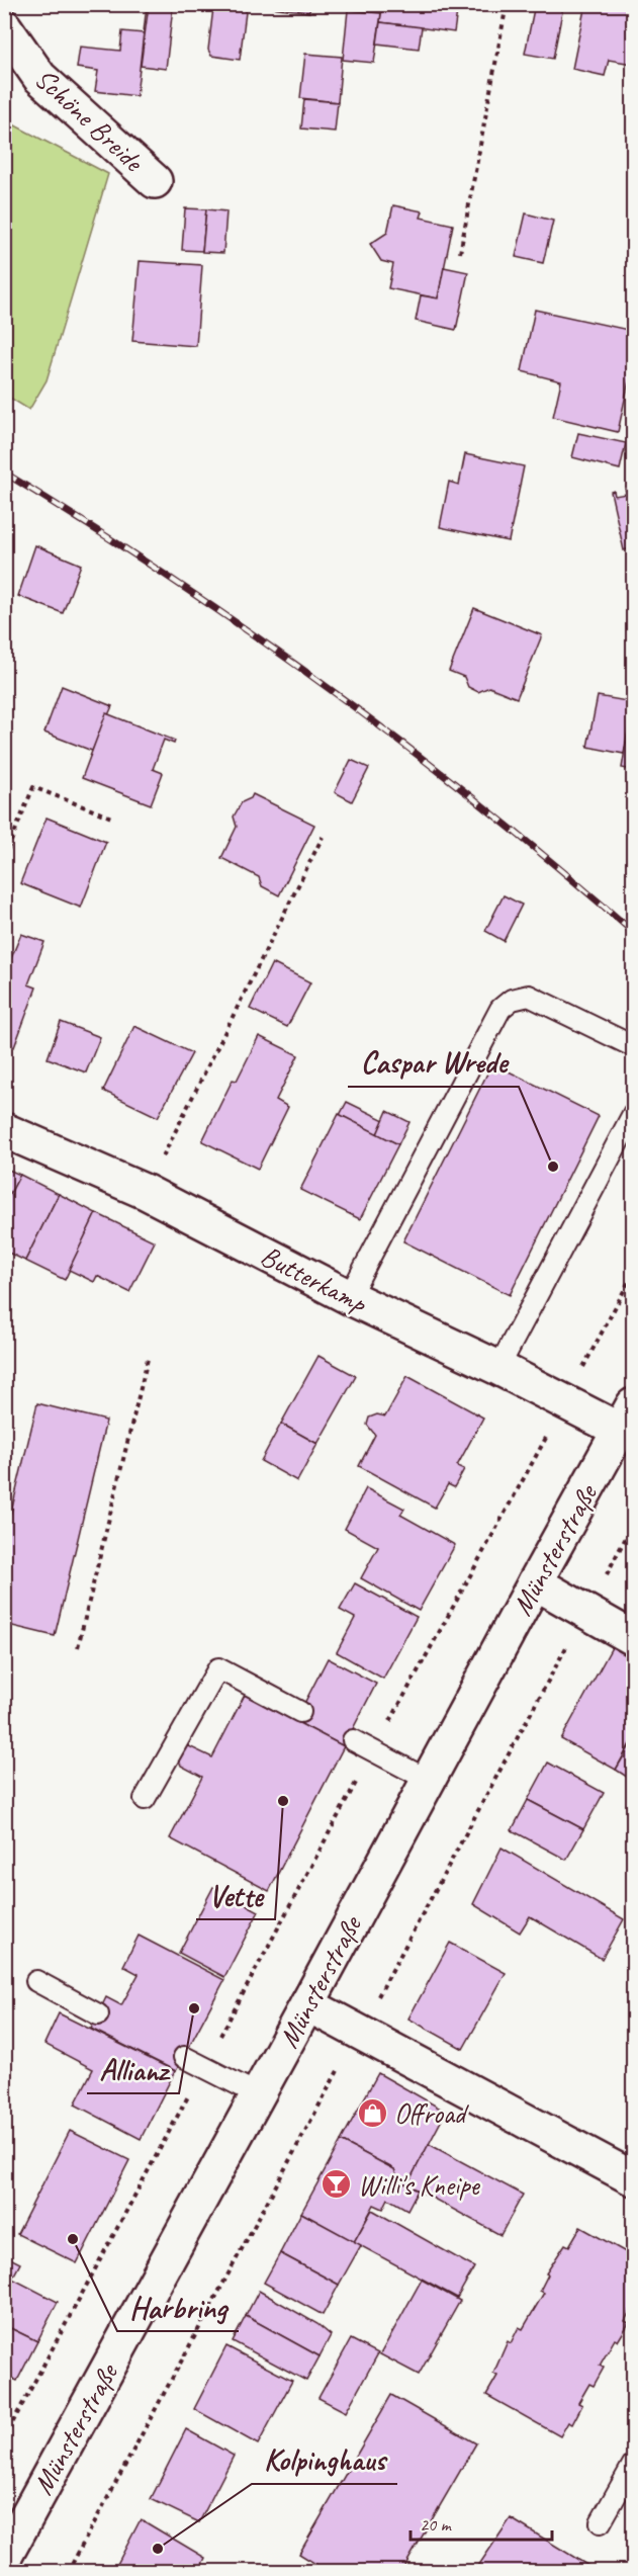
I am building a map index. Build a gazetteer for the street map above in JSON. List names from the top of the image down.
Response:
{
  "streets": {
    "street": ["Schöne Breide", "Butterkamp", "Münsterstraße"]
  },
  "crossings": [
    ["Butterkamp", "Münsterstraße"]
  ],
  "places": {
    "other": [
      "Caspar Wrede",
      "Vette",
      "Allianz",
      "Harbring",
      "Kolpinghaus"
    ],
    "shop": ["Offroad"],
    "bar": ["Willi's Kneipe"]
  },
  "scale_bar": "20 m"
}
